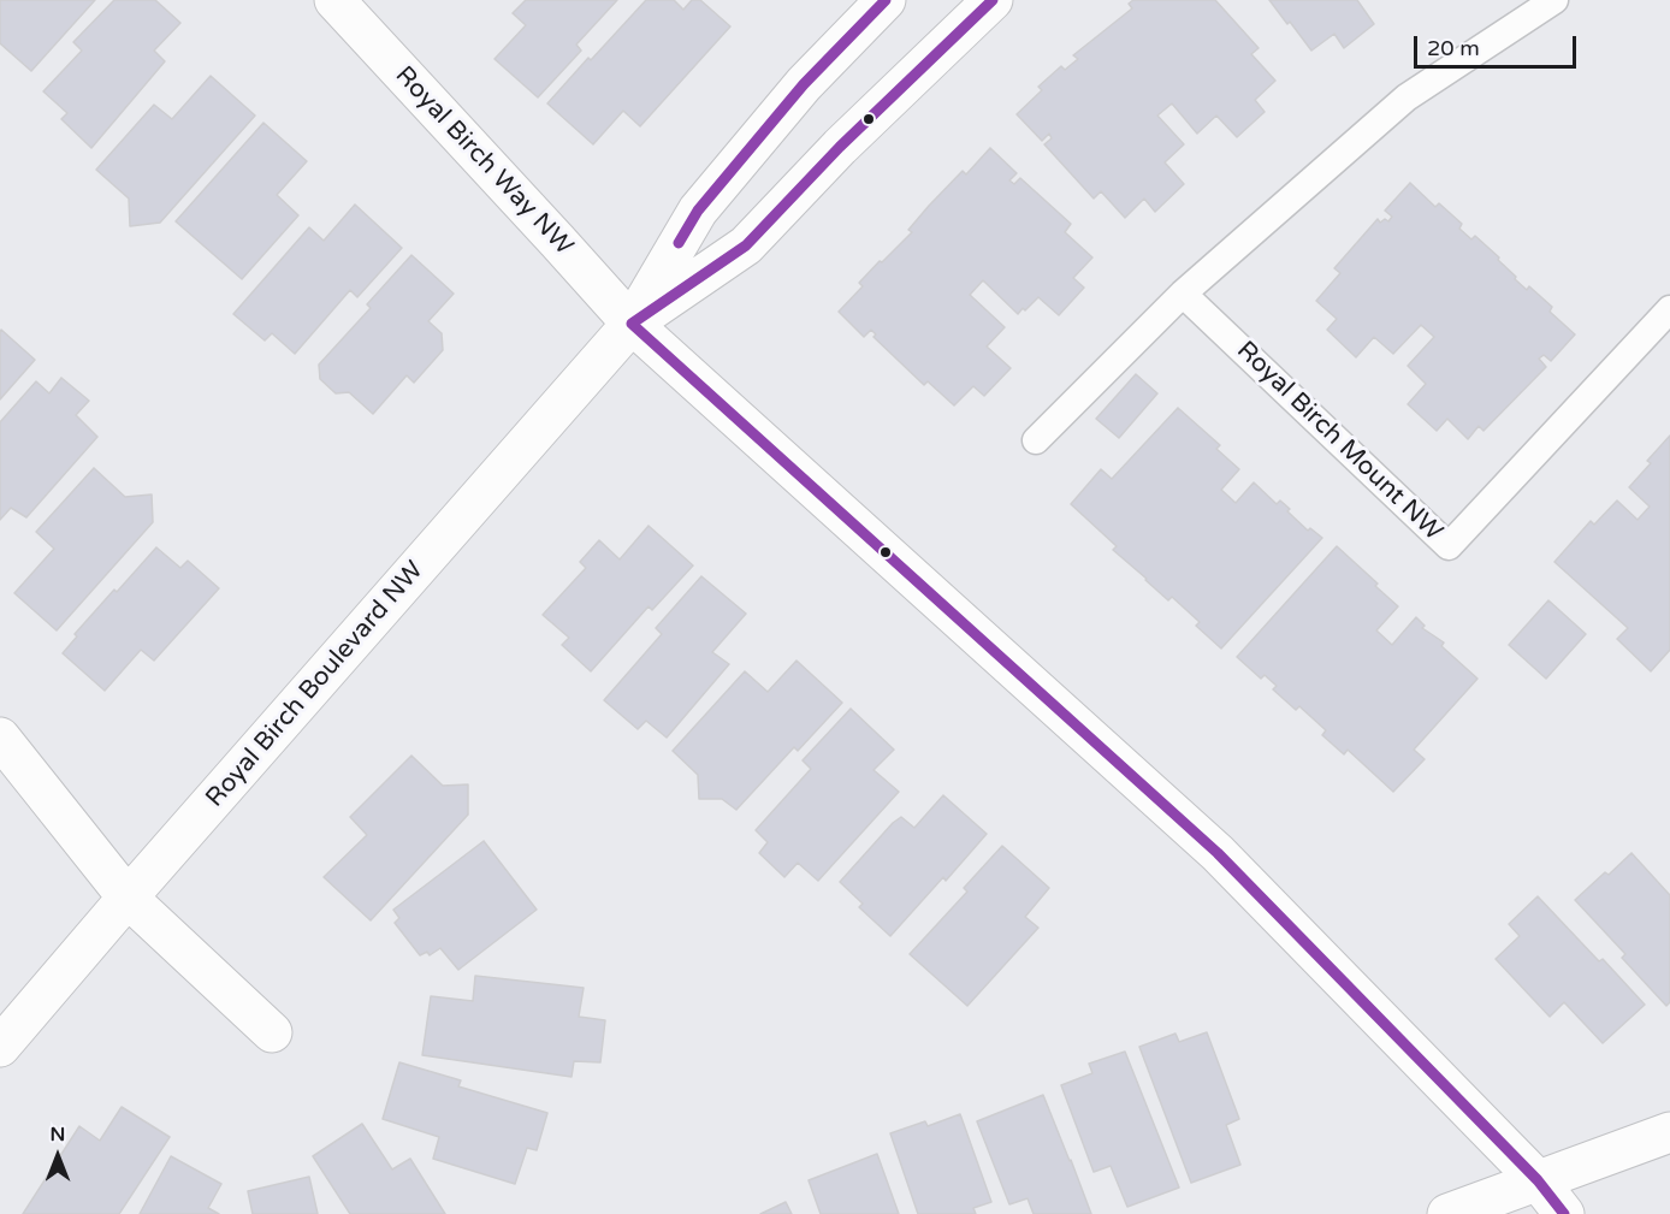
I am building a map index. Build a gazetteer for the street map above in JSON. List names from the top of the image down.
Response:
{
  "streets": {
    "street": ["Royal Birch Way NW", "Royal Birch Boulevard NW"],
    "lane": ["Royal Birch Mount NW"]
  },
  "crossings": [
    ["Royal Birch Way NW", "Royal Birch Boulevard NW"]
  ],
  "scale_bar": "20 m",
  "north": "top"
}
